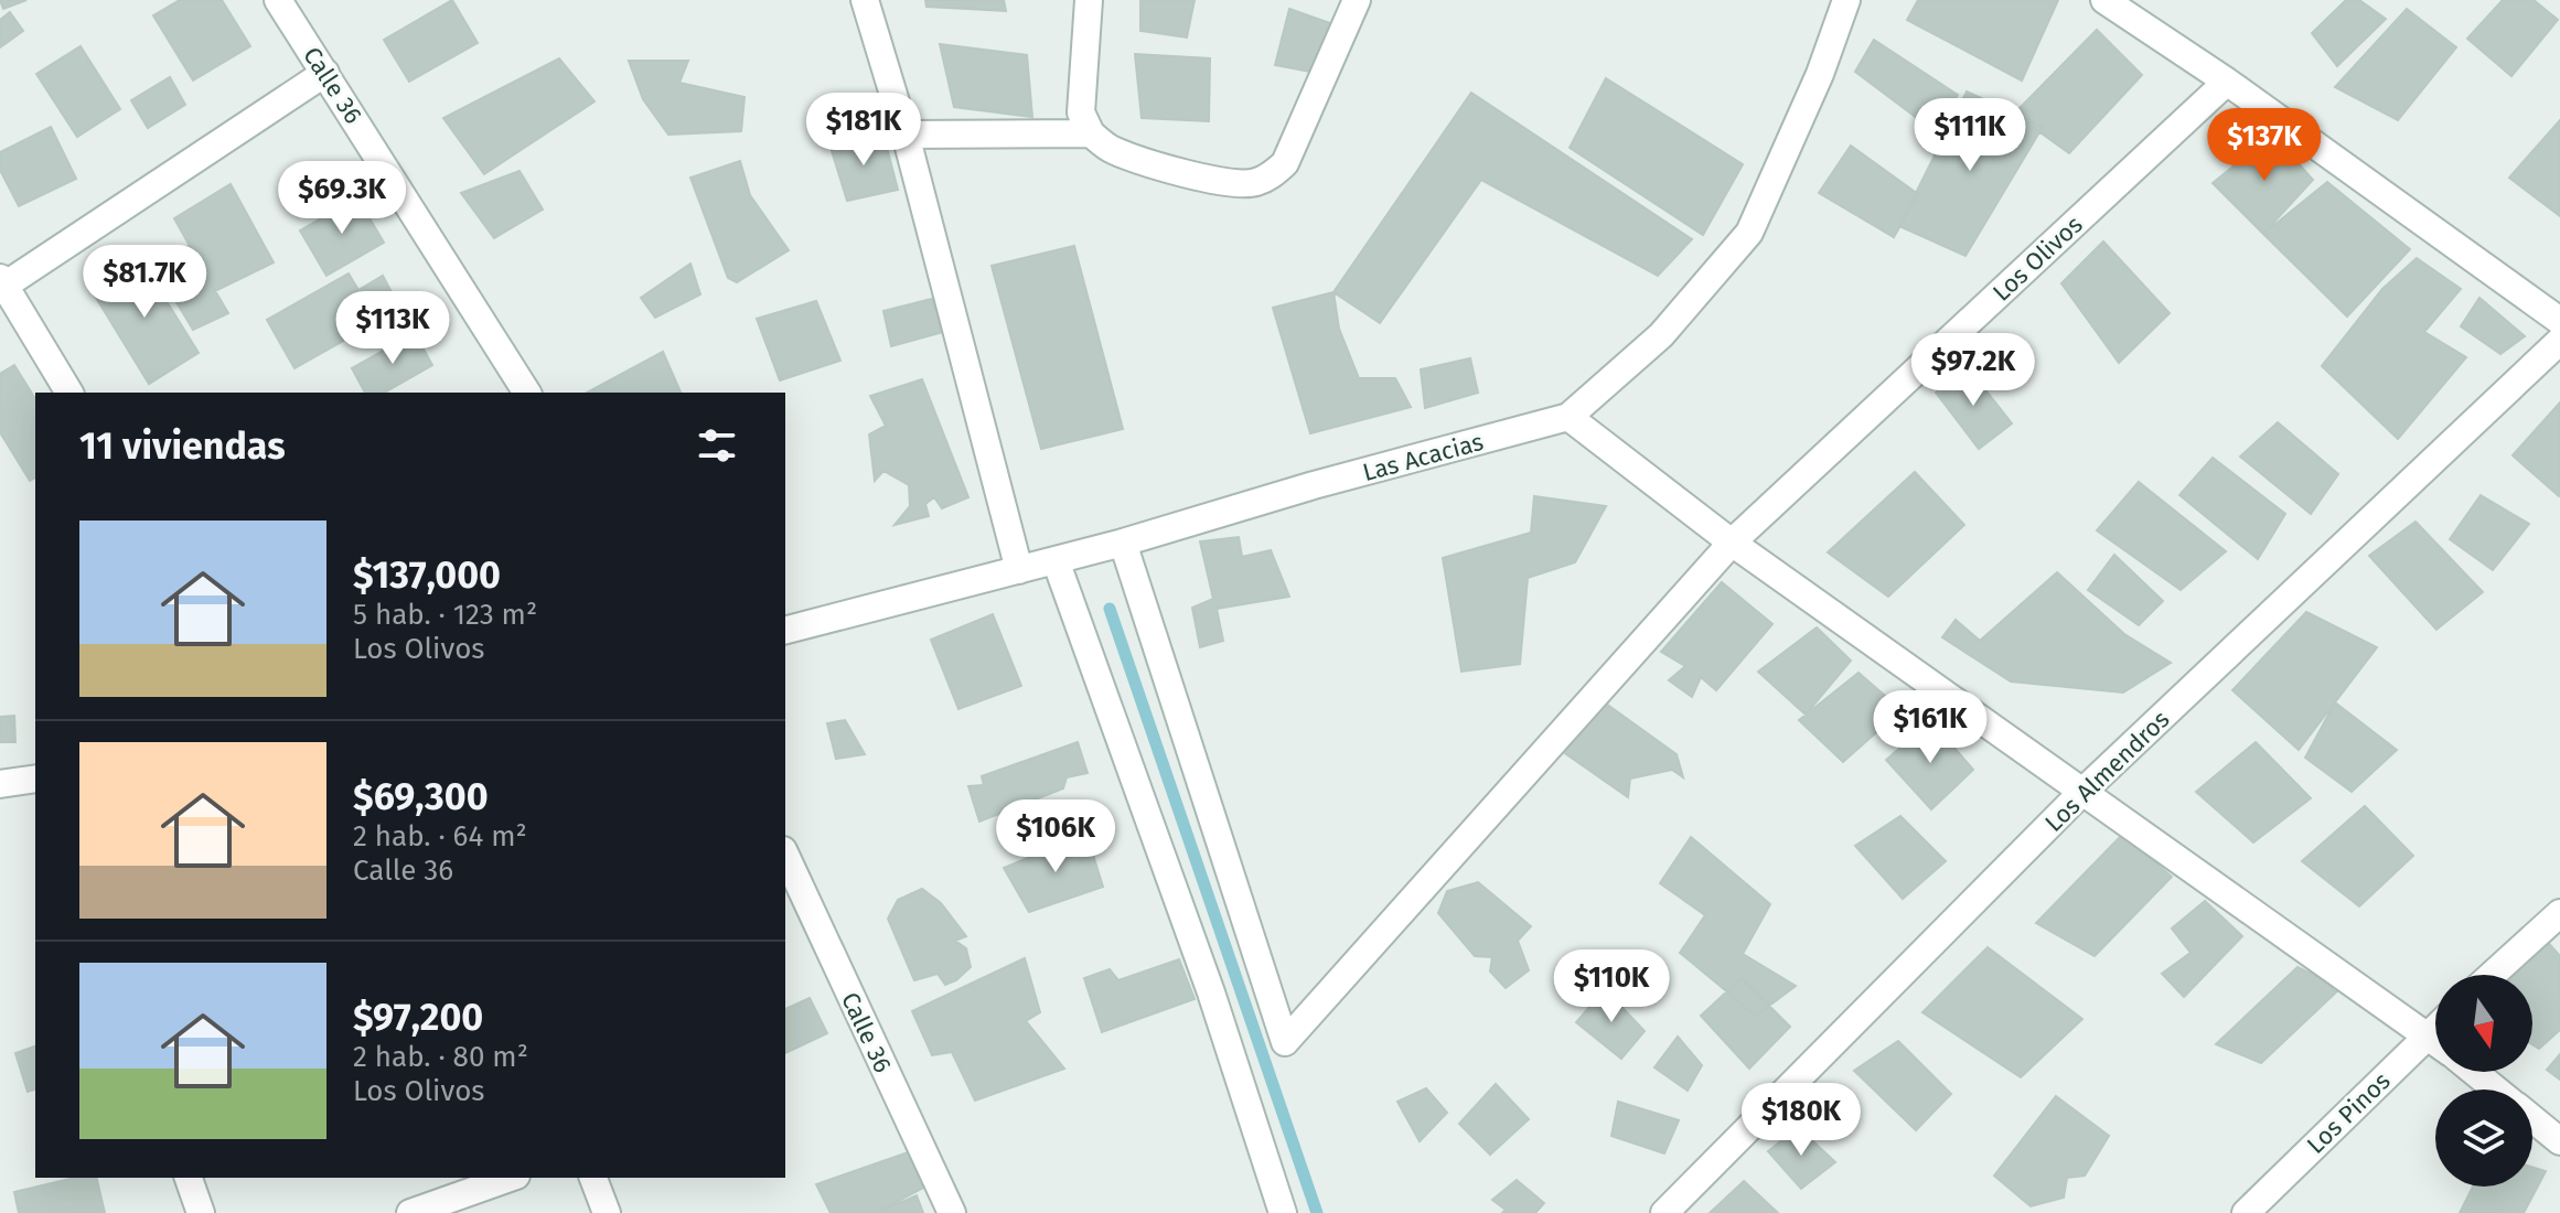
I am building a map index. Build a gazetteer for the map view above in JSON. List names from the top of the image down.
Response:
{
  "streets": {
    "street": [
      "Calle 36",
      "Los Olivos",
      "Las Acacias",
      "Los Almendros",
      "Los Pinos"
    ]
  },
  "crossings": [
    ["Los Olivos", "Las Acacias"]
  ],
  "north": "bottom",
  "page": {
    "price": [
      "$181K",
      "$111K",
      "$137K",
      "$69.3K",
      "$81.7K",
      "$113K",
      "$97.2K",
      "$161K",
      "$106K",
      "$110K",
      "$180K"
    ],
    "heading": "11 viviendas",
    "list": [
      {
        "name": "$137,000",
        "note": "5 hab. · 123 m² · Los Olivos"
      },
      {
        "name": "$69,300",
        "note": "2 hab. · 64 m² · Calle 36"
      },
      {
        "name": "$97,200",
        "note": "2 hab. · 80 m² · Los Olivos"
      }
    ]
  }
}
